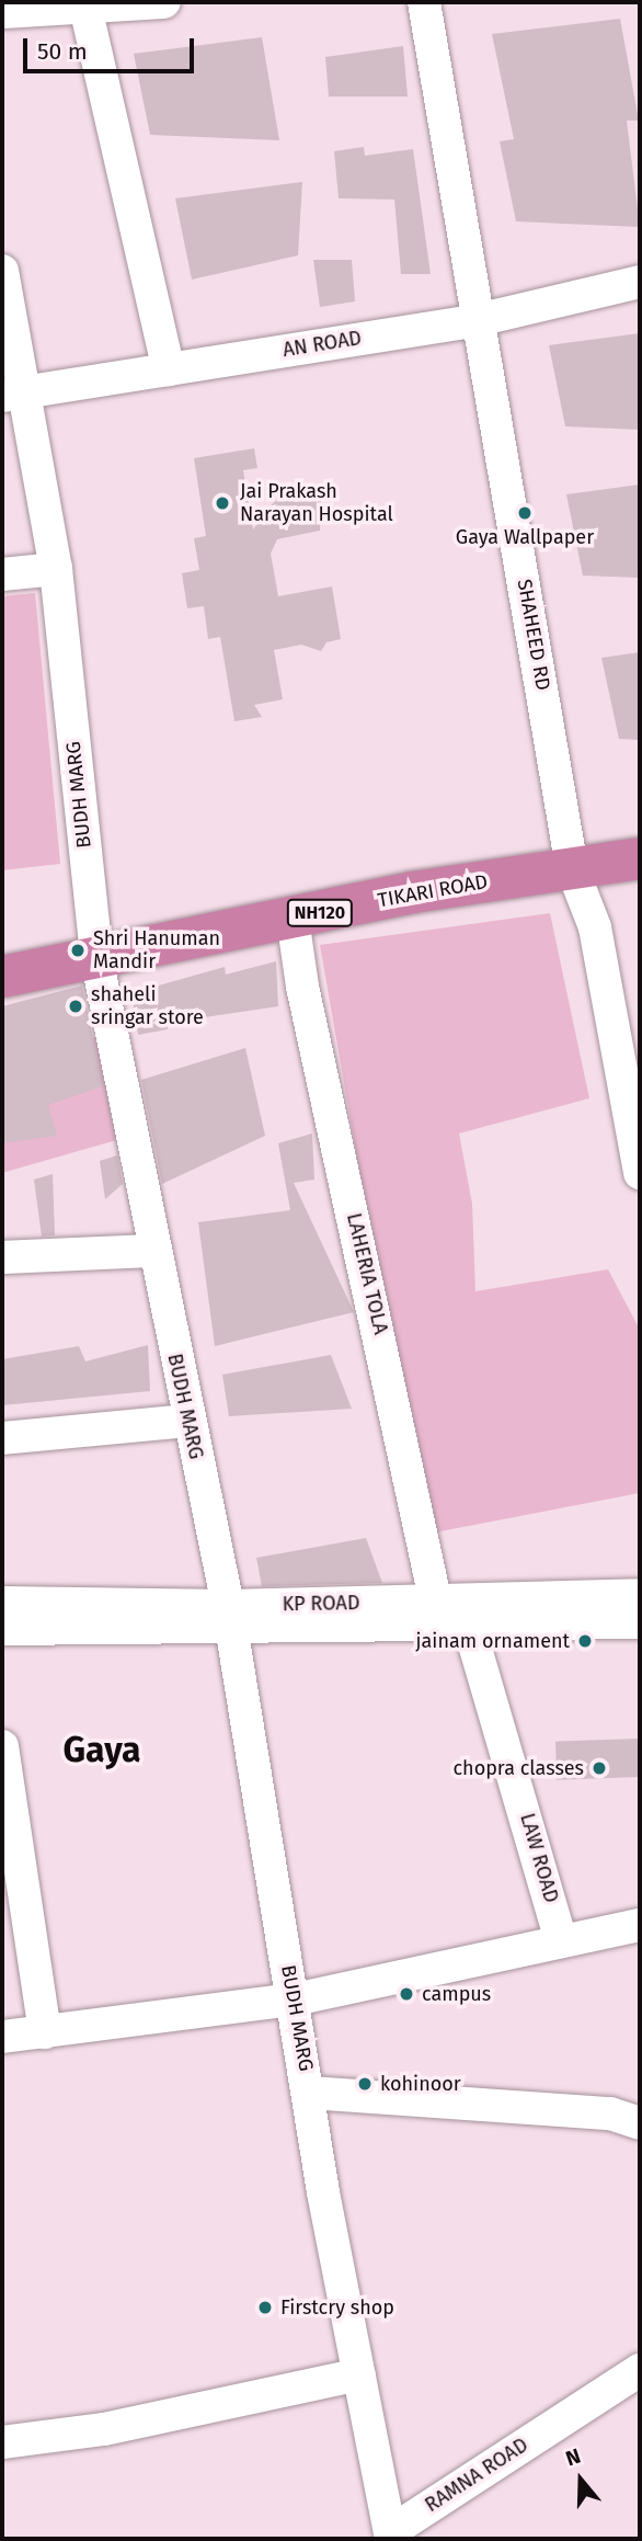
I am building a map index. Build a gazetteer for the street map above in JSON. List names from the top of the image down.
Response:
{
  "streets": {
    "highway": ["TIKARI ROAD", "NH120"],
    "street": [
      "AN ROAD",
      "SHAHEED RD",
      "BUDH MARG",
      "LAHERIA TOLA",
      "KP ROAD",
      "LAW ROAD",
      "RAMNA ROAD"
    ]
  },
  "crossings": [
    ["AN ROAD", "SHAHEED RD"],
    ["AN ROAD", "BUDH MARG"],
    ["SHAHEED RD", "TIKARI ROAD"],
    ["BUDH MARG", "TIKARI ROAD"],
    ["BUDH MARG", "KP ROAD"],
    ["BUDH MARG", "RAMNA ROAD"],
    ["TIKARI ROAD", "LAHERIA TOLA"],
    ["LAHERIA TOLA", "KP ROAD"],
    ["LAHERIA TOLA", "LAW ROAD"],
    ["KP ROAD", "LAW ROAD"]
  ],
  "districts": ["Gaya"],
  "places": [
    "Jai Prakash Narayan Hospital",
    "Gaya Wallpaper",
    "Shri Hanuman Mandir",
    "shaheli sringar store",
    "jainam ornament",
    "chopra classes",
    "campus",
    "kohinoor",
    "Firstcry shop"
  ],
  "scale_bar": "50 m",
  "north": "top"
}
